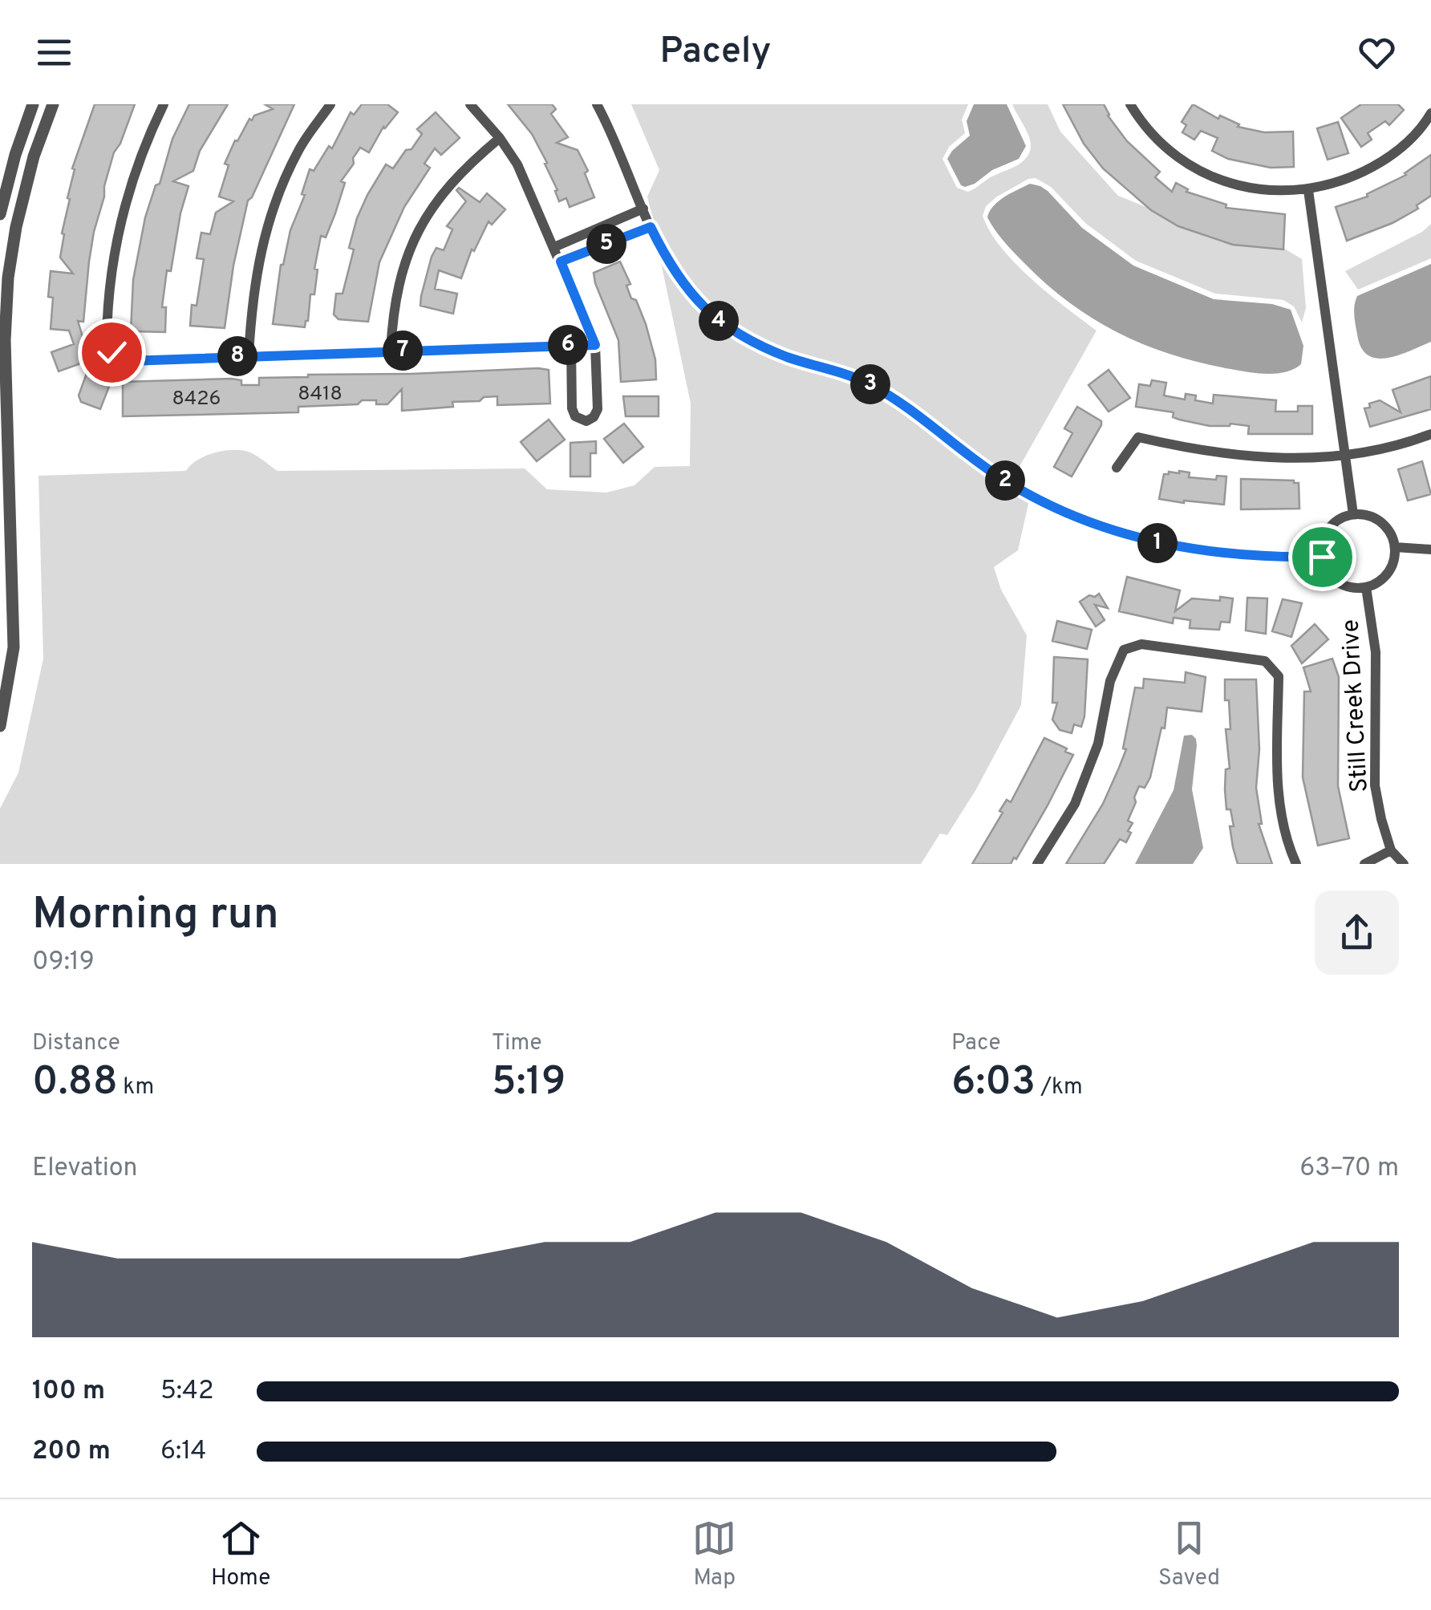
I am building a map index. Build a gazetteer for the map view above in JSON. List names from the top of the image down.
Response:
{
  "streets": {
    "street": ["Still Creek Drive"]
  },
  "house_numbers": ["8418", "8426"],
  "page": {
    "header": "Pacely",
    "pins": [
      "5",
      "4",
      "6",
      "7",
      "8",
      "3",
      "2",
      "1"
    ],
    "heading": ["Morning run", "09:19"],
    "stats": [
      ["Distance", "0.88 km"],
      ["Time", "5:19"],
      ["Pace", "6:03 /km"]
    ],
    "chart": ["Elevation", "63–70 m"],
    "list": [
      {
        "name": "100 m",
        "note": "5:42"
      },
      {
        "name": "200 m",
        "note": "6:14"
      }
    ],
    "tabs": ["Home", "Map", "Saved"]
  }
}
